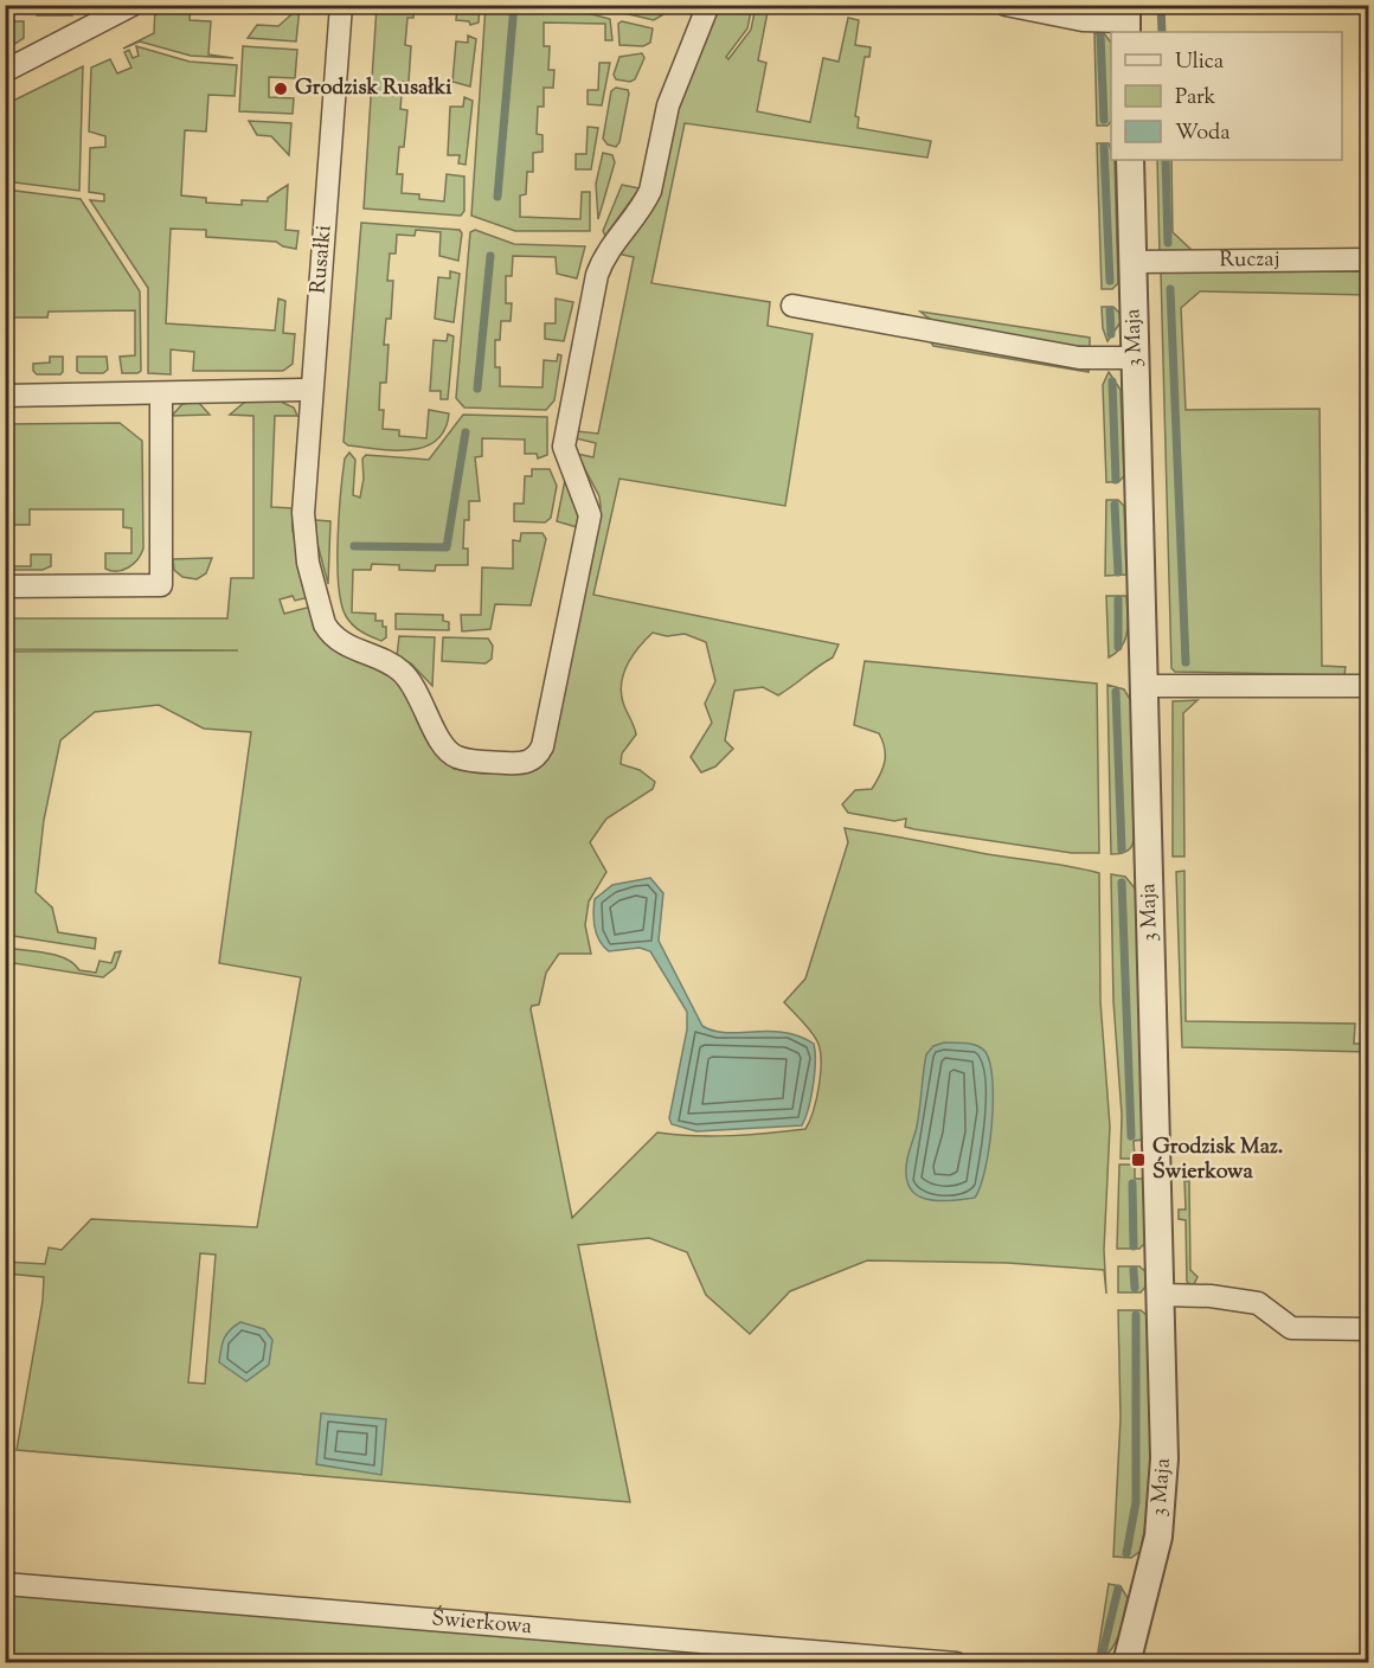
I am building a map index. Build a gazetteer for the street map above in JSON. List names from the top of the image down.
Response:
{
  "streets": {
    "street": [
      "Rusałki",
      "Ruczaj",
      "3 Maja",
      "Świerkowa"
    ]
  },
  "crossings": [
    ["Ruczaj", "3 Maja"]
  ],
  "places": {
    "other": ["Grodzisk Rusałki"],
    "transit": ["Grodzisk Maz. Świerkowa"]
  },
  "legend": ["Ulica", "Park", "Woda"]
}
